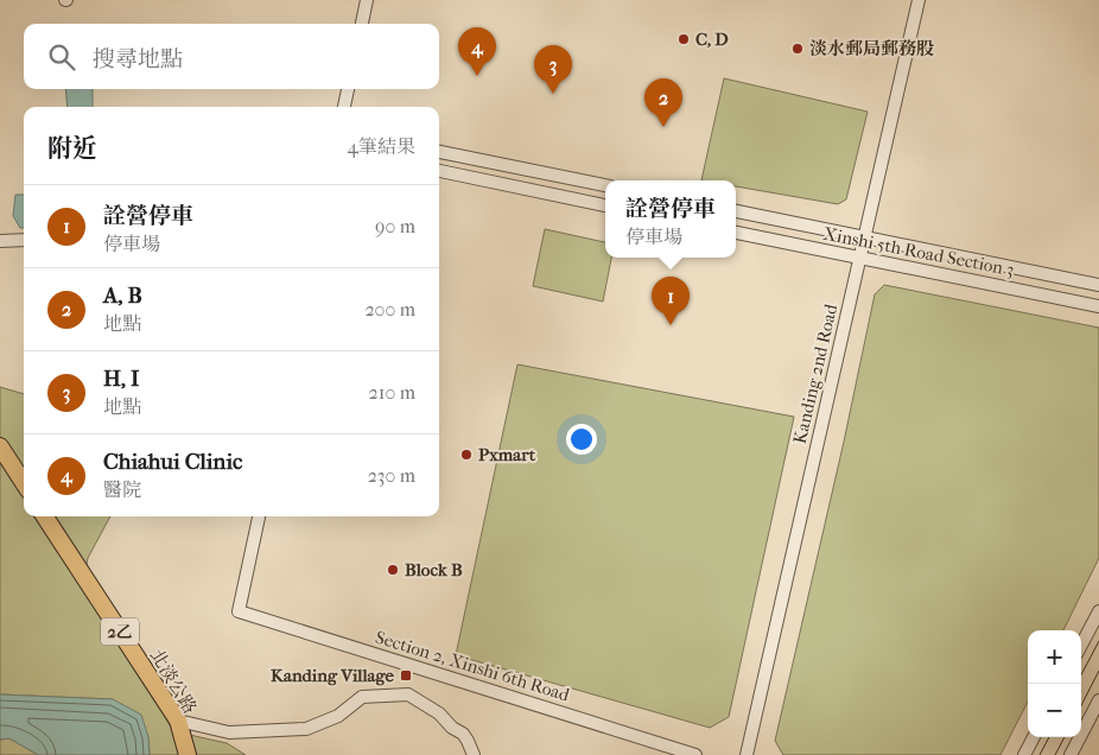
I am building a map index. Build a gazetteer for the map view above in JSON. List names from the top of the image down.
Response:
{
  "streets": {
    "main road": ["2乙", "北淡公路"],
    "street": ["Xinshi 5th Road Section 3", "Kanding 2nd Road", "Section 2, Xinshi 6th Road"]
  },
  "crossings": [
    ["Xinshi 5th Road Section 3", "Kanding 2nd Road"]
  ],
  "places": {
    "other": [
      "C, D",
      "淡水郵局郵務股",
      "Pxmart",
      "Block B"
    ],
    "transit": ["Kanding Village"]
  },
  "page": {
    "search": "搜尋地點",
    "pins": [
      "4",
      "3",
      "2",
      "1"
    ],
    "heading": ["附近", "4筆結果"],
    "popup": ["詮營停車", "停車場"],
    "list": [
      {
        "mark": "1",
        "name": "詮營停車",
        "note": "停車場",
        "value": "90 m"
      },
      {
        "mark": "2",
        "name": "A, B",
        "note": "地點",
        "value": "200 m"
      },
      {
        "mark": "3",
        "name": "H, I",
        "note": "地點",
        "value": "210 m"
      },
      {
        "mark": "4",
        "name": "Chiahui Clinic",
        "note": "醫院",
        "value": "230 m"
      }
    ],
    "map_buttons": ["+", "−"]
  }
}
